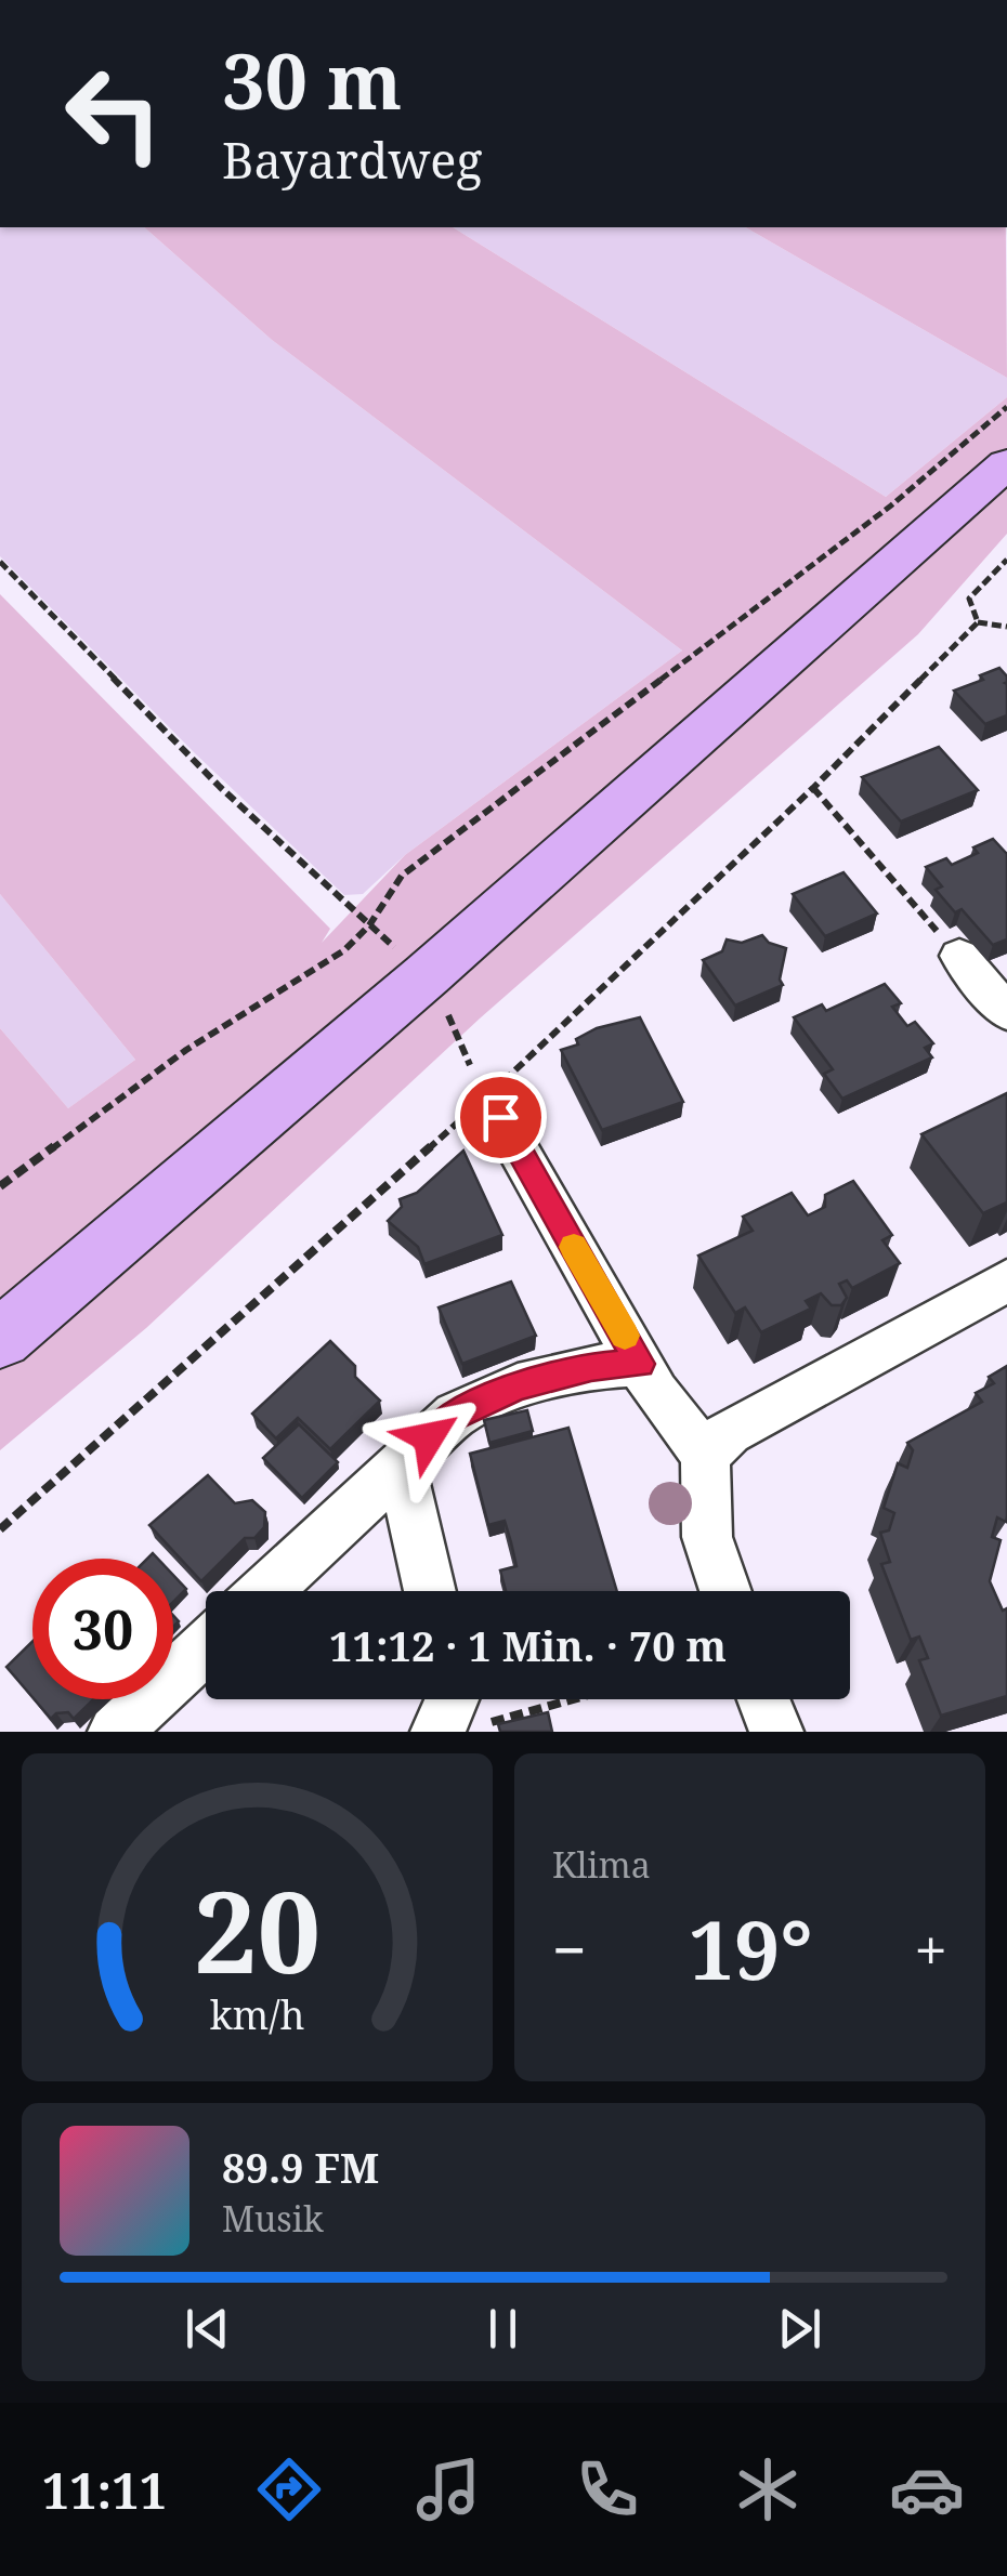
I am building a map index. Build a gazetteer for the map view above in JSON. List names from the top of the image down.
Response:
{
  "page": {
    "turn": ["30 m", "Bayardweg"],
    "limit": "30",
    "trip": "11:12 · 1 Min. · 70 m",
    "tile": "Klima",
    "heat": ["−", "19°", "+"],
    "song": ["89.9 FM", "Musik"],
    "tabs": "11:11",
    "gauge": ["20", "km/h"]
  }
}
